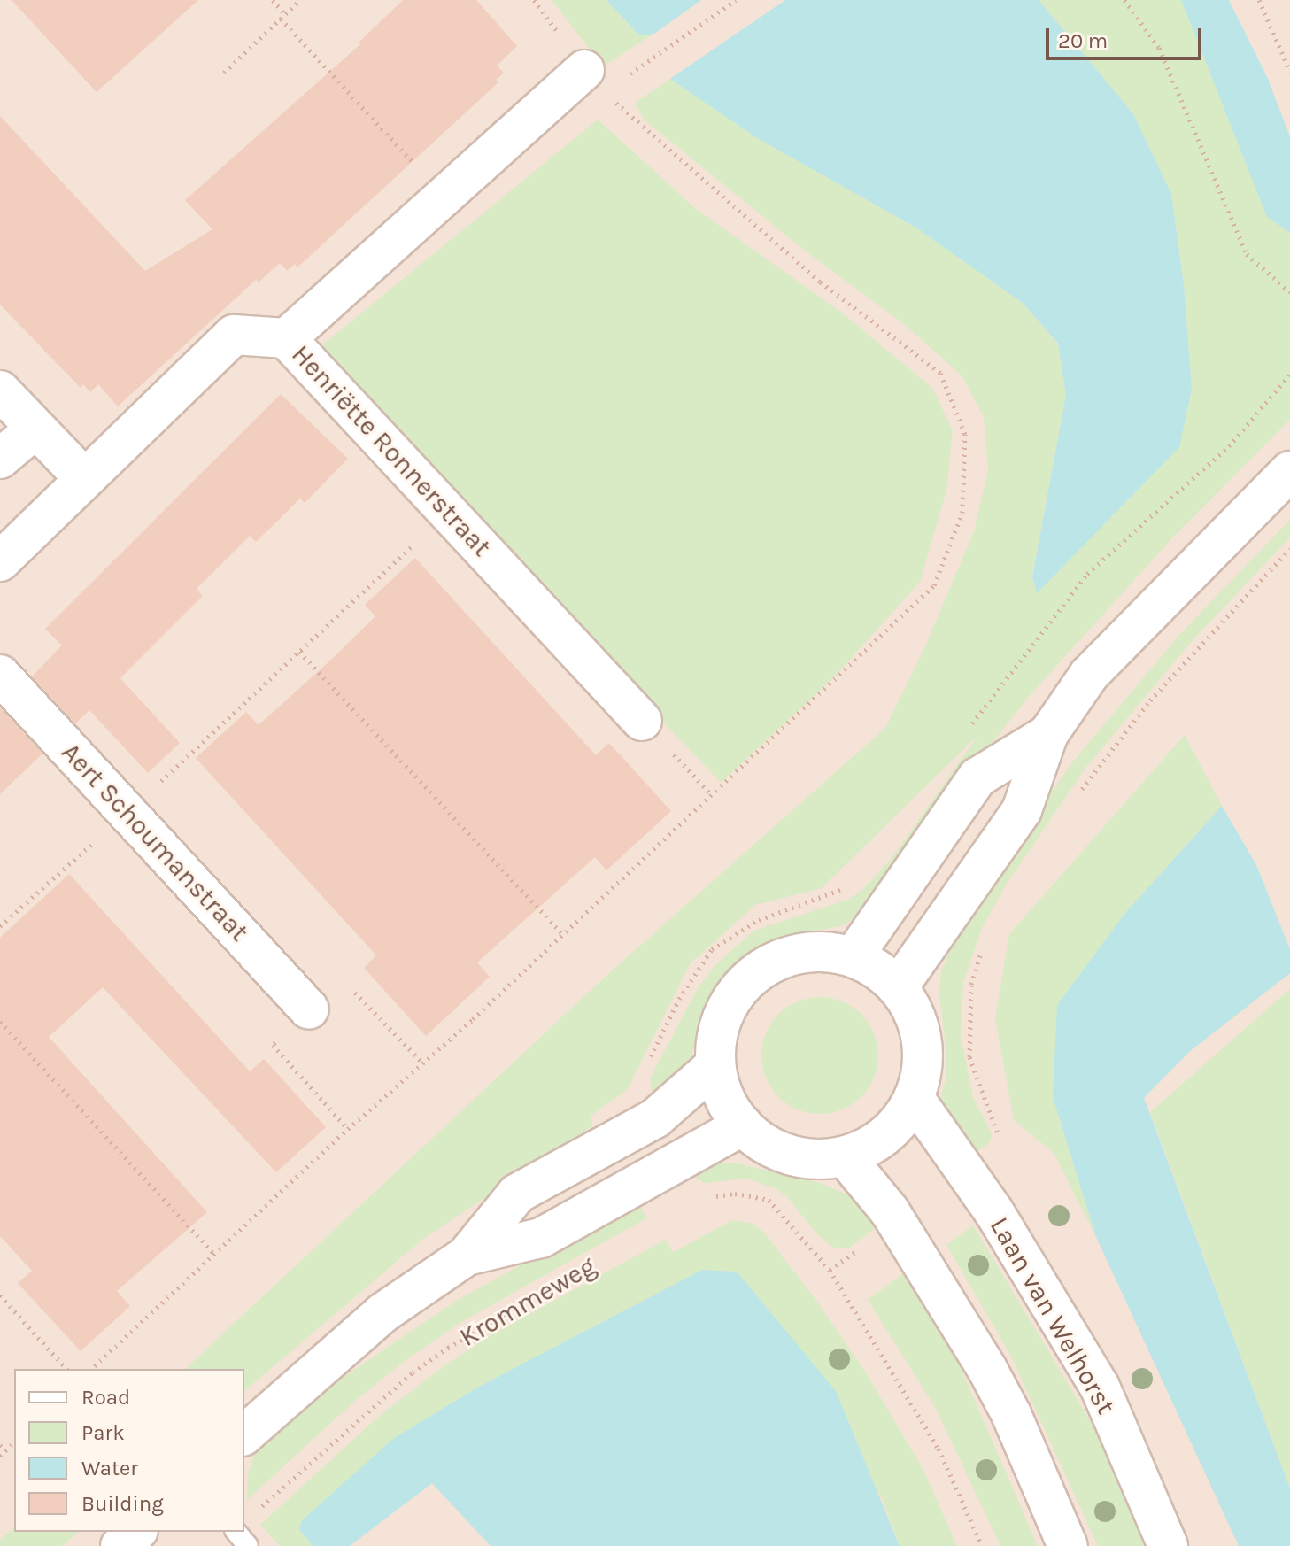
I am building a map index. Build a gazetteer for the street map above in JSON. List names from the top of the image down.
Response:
{
  "streets": {
    "street": [
      "Henriëtte Ronnerstraat",
      "Aert Schoumanstraat",
      "Krommeweg",
      "Laan van Welhorst"
    ]
  },
  "crossings": [
    ["Krommeweg", "Laan van Welhorst"]
  ],
  "legend": [
    "Road",
    "Park",
    "Water",
    "Building"
  ],
  "scale_bar": "20 m"
}
